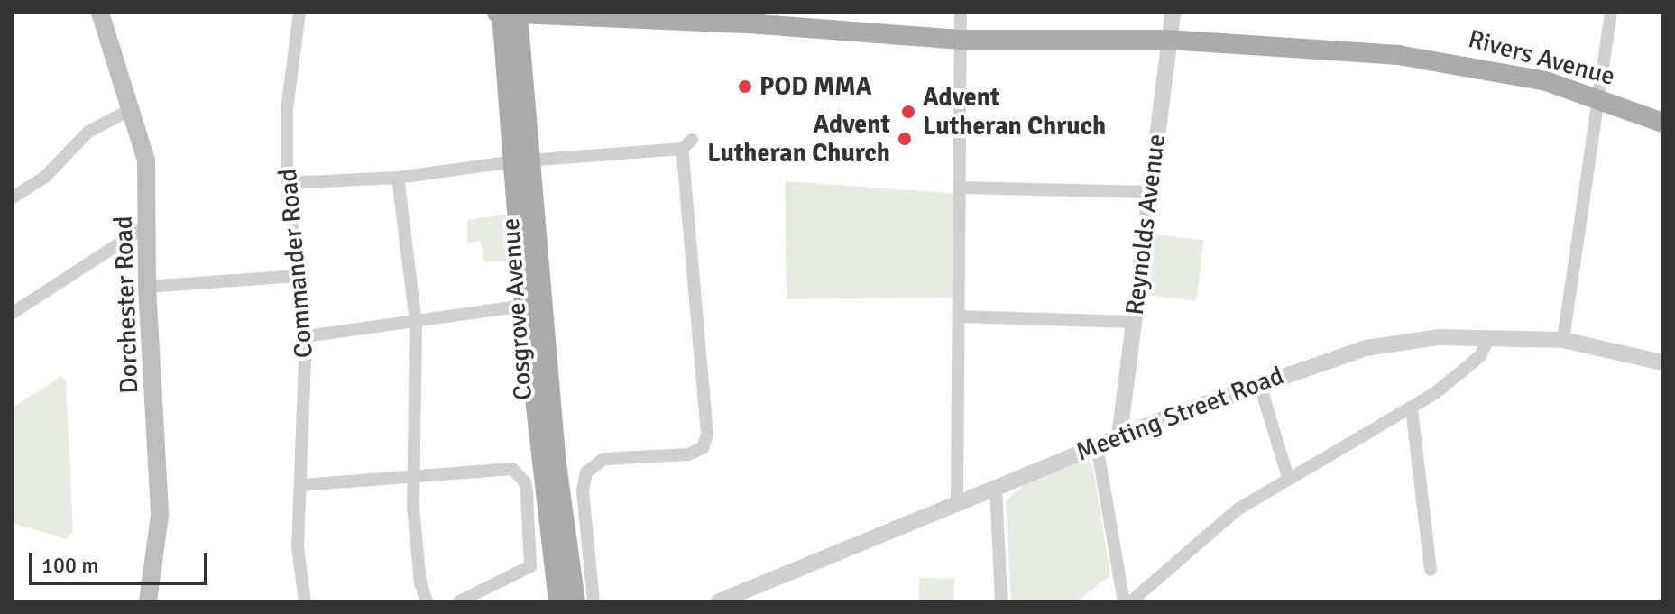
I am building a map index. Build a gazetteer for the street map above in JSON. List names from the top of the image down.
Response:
{
  "streets": {
    "main road": ["Rivers Avenue", "Dorchester Road", "Cosgrove Avenue"],
    "street": ["Reynolds Avenue", "Commander Road", "Meeting Street Road"]
  },
  "crossings": [
    ["Rivers Avenue", "Reynolds Avenue"],
    ["Rivers Avenue", "Cosgrove Avenue"],
    ["Reynolds Avenue", "Meeting Street Road"]
  ],
  "places": ["POD MMA", "Advent Lutheran Chruch", "Advent Lutheran Church"],
  "scale_bar": "100 m"
}
